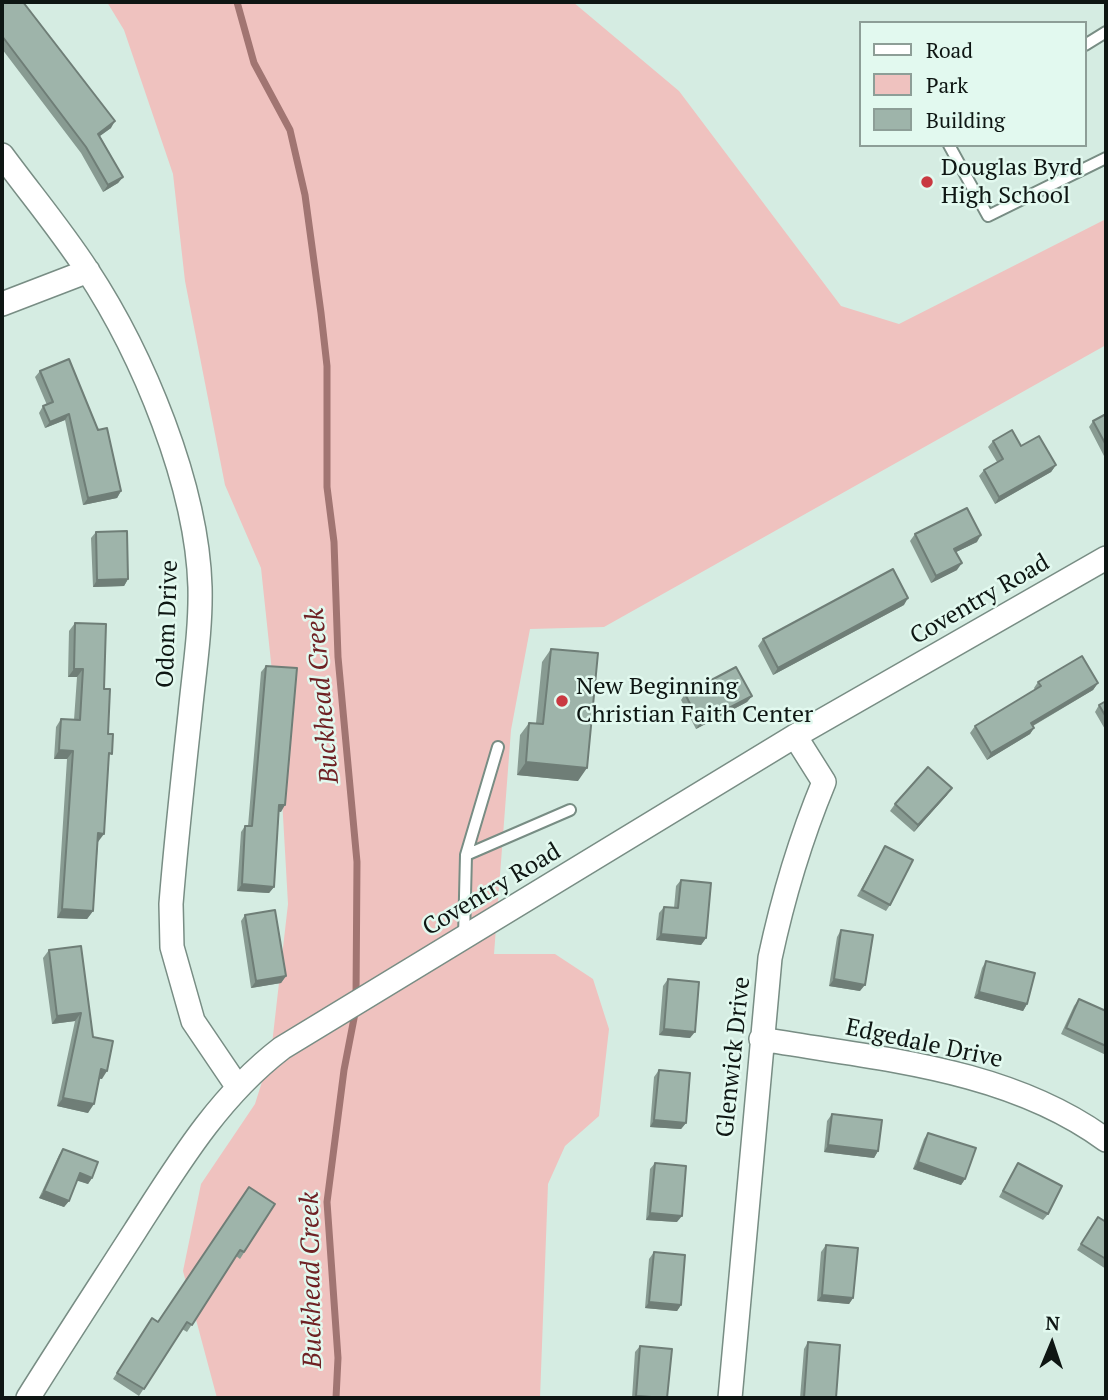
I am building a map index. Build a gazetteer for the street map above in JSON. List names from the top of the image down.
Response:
{
  "streets": {
    "street": [
      "Coventry Road",
      "Odom Drive",
      "Edgedale Drive",
      "Glenwick Drive"
    ]
  },
  "crossings": [
    ["Coventry Road", "Odom Drive"],
    ["Coventry Road", "Glenwick Drive"],
    ["Edgedale Drive", "Glenwick Drive"]
  ],
  "water": ["Buckhead Creek"],
  "places": ["Douglas Byrd High School", "New Beginning Christian Faith Center"],
  "legend": ["Road", "Park", "Building"],
  "north": "top"
}
